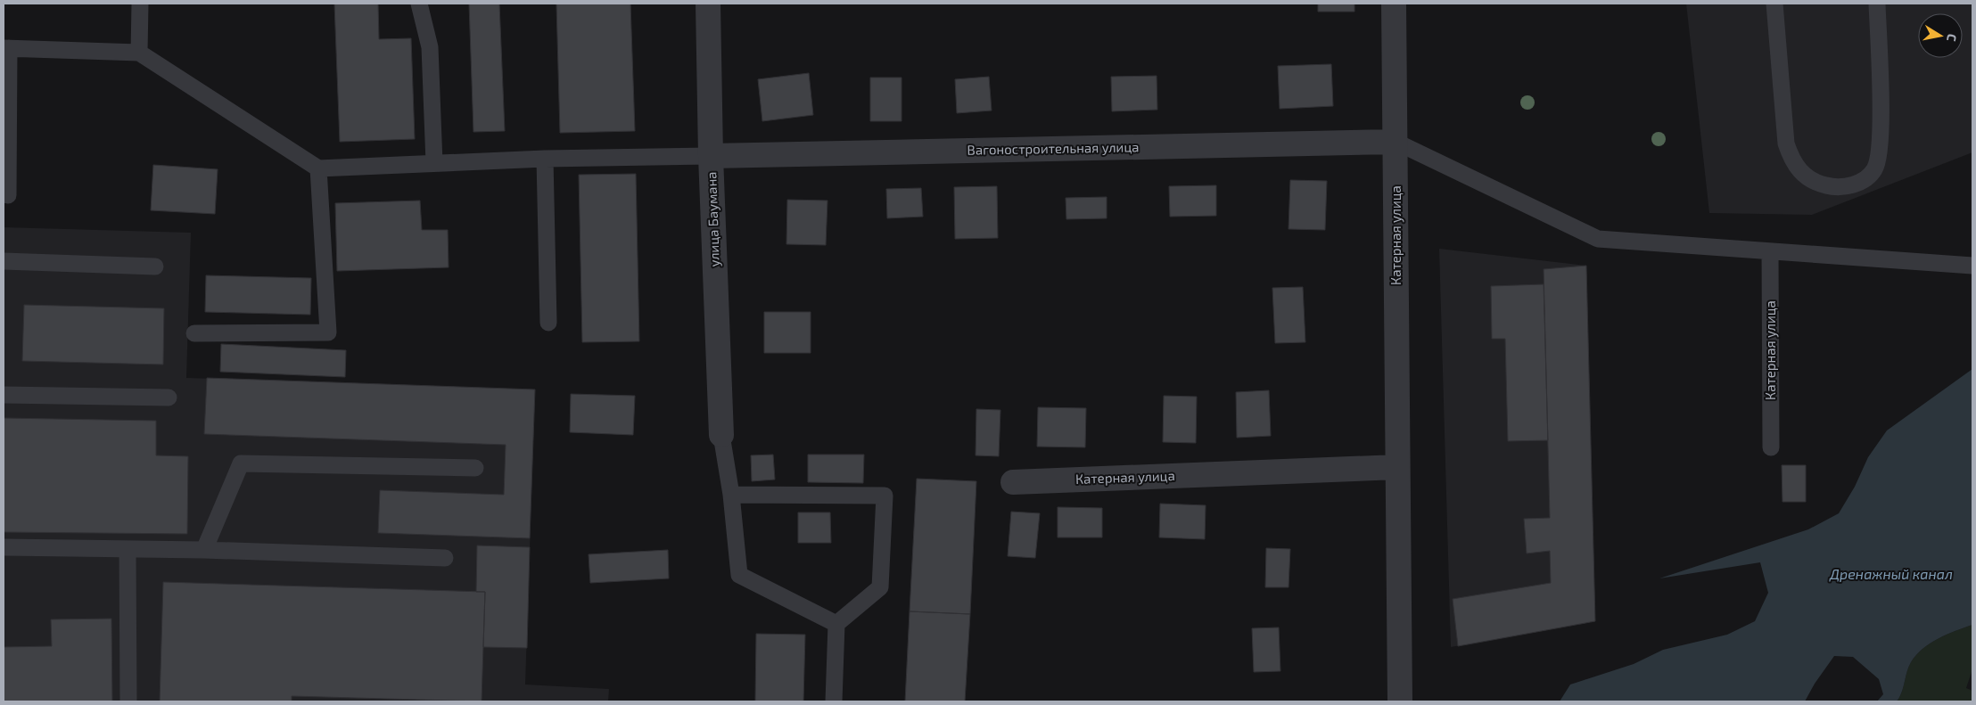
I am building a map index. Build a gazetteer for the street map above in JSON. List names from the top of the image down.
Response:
{
  "streets": {
    "street": ["Вагоностроительная улица", "улица Баумана", "Катерная улица"]
  },
  "crossings": [
    ["Вагоностроительная улица", "улица Баумана"],
    ["Вагоностроительная улица", "Катерная улица"]
  ],
  "water": ["Дренажный канал"],
  "north": "right"
}
